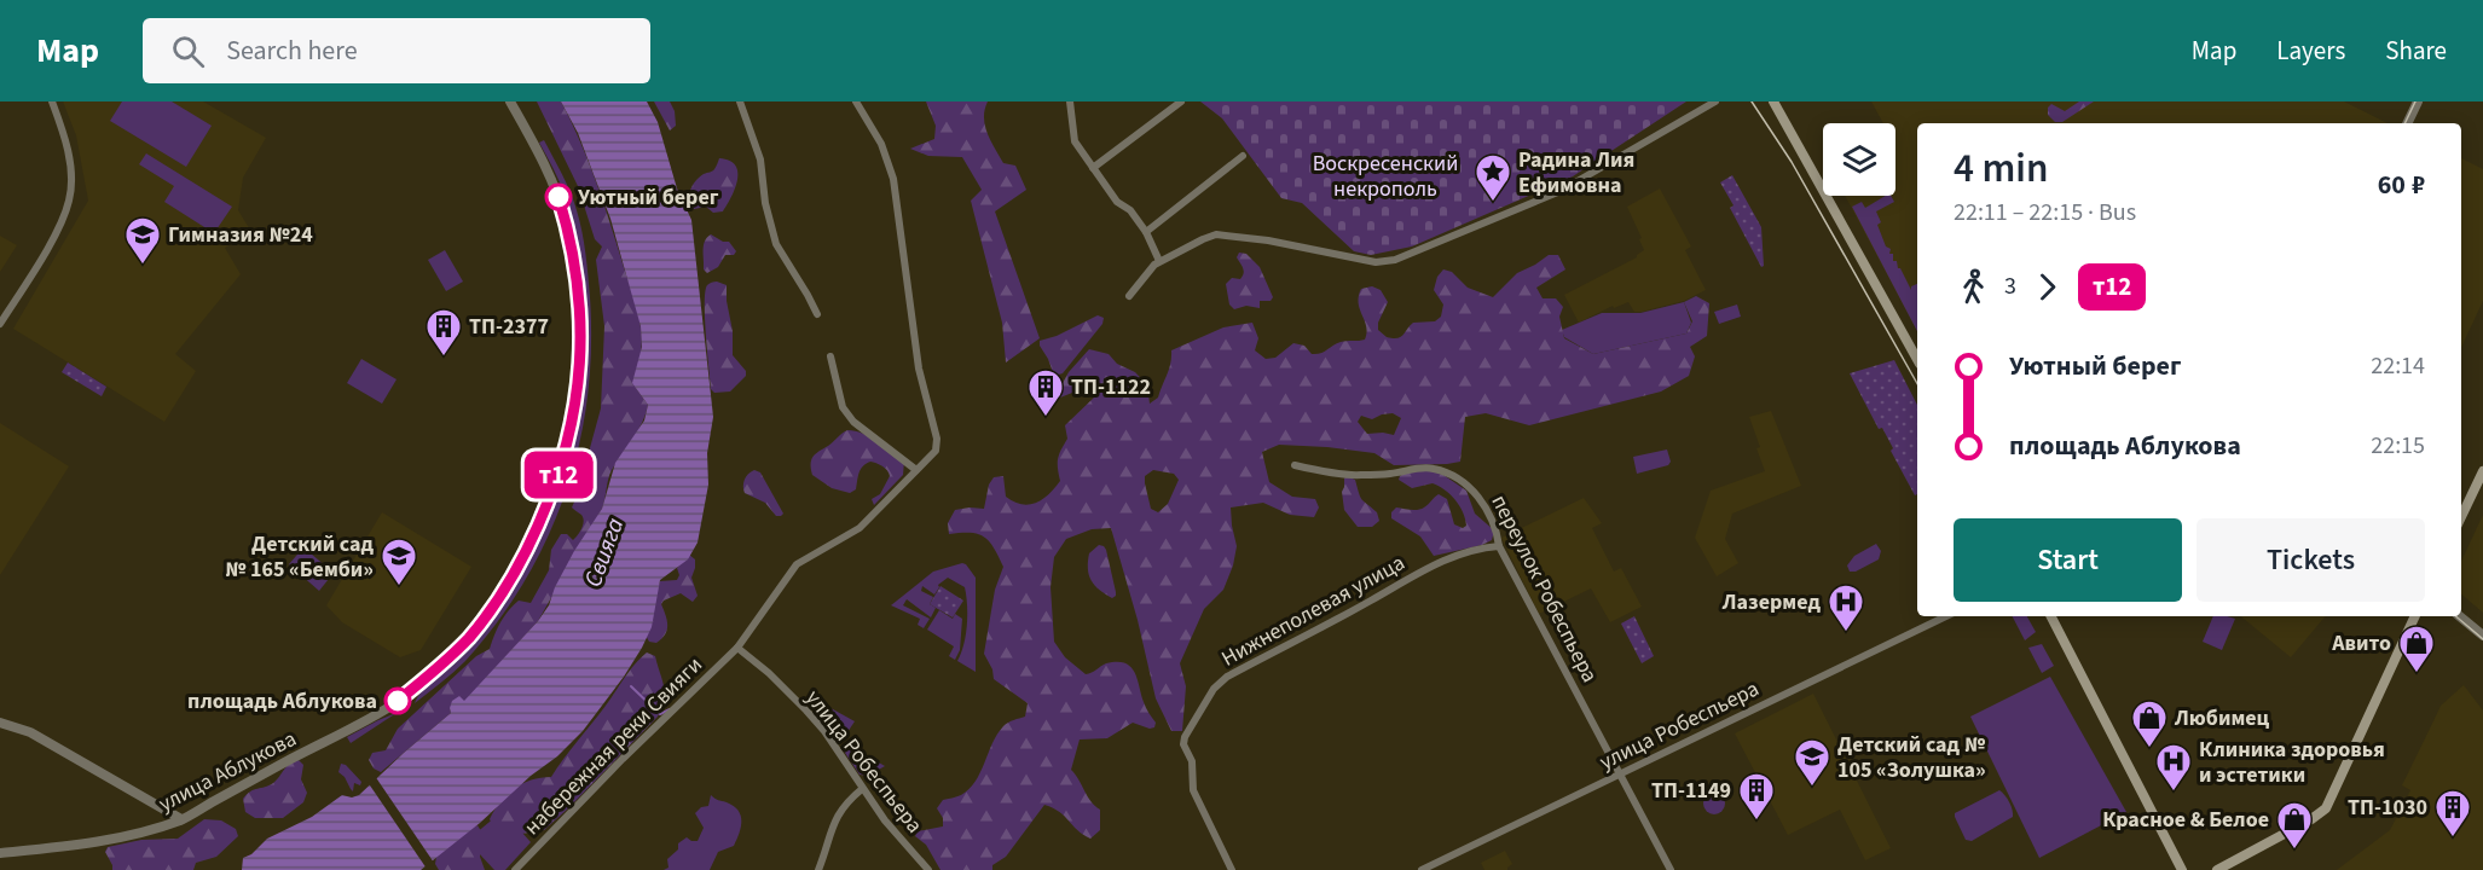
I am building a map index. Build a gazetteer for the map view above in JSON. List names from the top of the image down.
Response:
{
  "streets": {
    "street": [
      "переулок Робеспьера",
      "Нижнеполевая улица",
      "улица Робеспьера",
      "набережная реки Свияги",
      "улица Аблукова"
    ]
  },
  "crossings": [
    ["переулок Робеспьера", "Нижнеполевая улица"],
    ["переулок Робеспьера", "улица Робеспьера"],
    ["улица Робеспьера", "набережная реки Свияги"]
  ],
  "water": ["Свияга"],
  "parks": ["Воскресенский некрополь"],
  "places": {
    "other": ["Уютный берег", "площадь Аблукова"],
    "place": ["Радина Лия Ефимовна"],
    "school or university": ["Гимназия №24", "Детский сад № 165 «Бемби»", "Детский сад № 105 «Золушка»"],
    "building": [
      "ТП-2377",
      "ТП-1122",
      "ТП-1149",
      "ТП-1030"
    ],
    "hospital": ["Лазермед", "Клиника здоровья и эстетики"],
    "shop": ["Авито", "Любимец", "Красное & Белое"]
  },
  "lines": ["bus line т12"],
  "page": {
    "header": "Map",
    "search": "Search here",
    "nav": ["Map", "Layers", "Share"],
    "on_map": "т12",
    "heading": ["4 min", "22:11 – 22:15 · Bus", "60 ₽"],
    "legs": ["3", "т12"],
    "list": [
      {
        "name": "Уютный берег",
        "value": "22:14"
      },
      {
        "name": "площадь Аблукова",
        "value": "22:15"
      }
    ],
    "buttons": ["Start", "Tickets"]
  }
}
